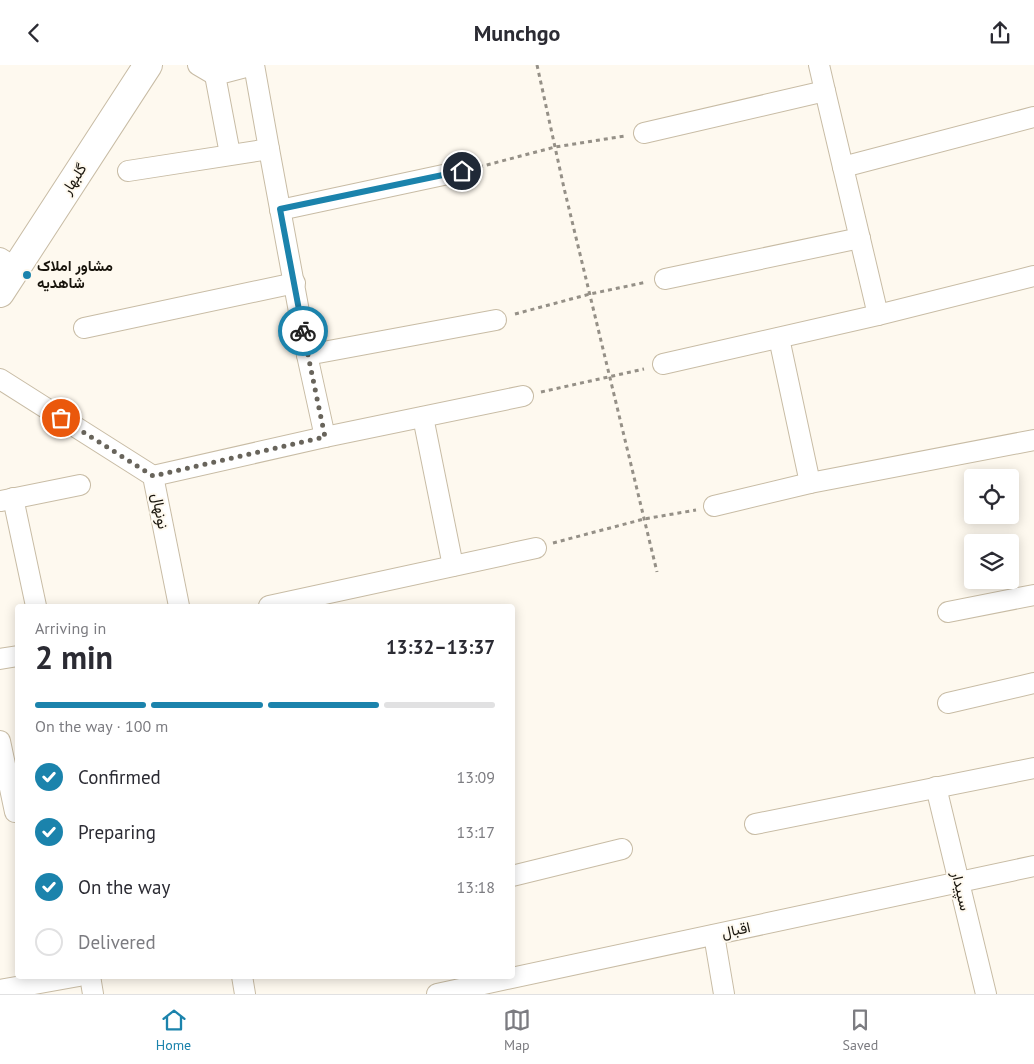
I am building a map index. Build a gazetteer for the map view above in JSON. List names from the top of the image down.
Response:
{
  "streets": {
    "street": [
      "گلبهار",
      "نونهال",
      "سپیدار",
      "اقبال"
    ]
  },
  "crossings": [
    ["سپیدار", "اقبال"]
  ],
  "places": ["مشاور املاک شاهدیه"],
  "page": {
    "header": "Munchgo",
    "heading": ["2 min", "Arriving in", "13:32–13:37"],
    "bar": "On the way · 100 m",
    "list": [
      ["Confirmed", "13:09"],
      ["Preparing", "13:17"],
      ["On the way", "13:18"],
      "Delivered"
    ],
    "tabs": ["Home", "Map", "Saved"]
  }
}
